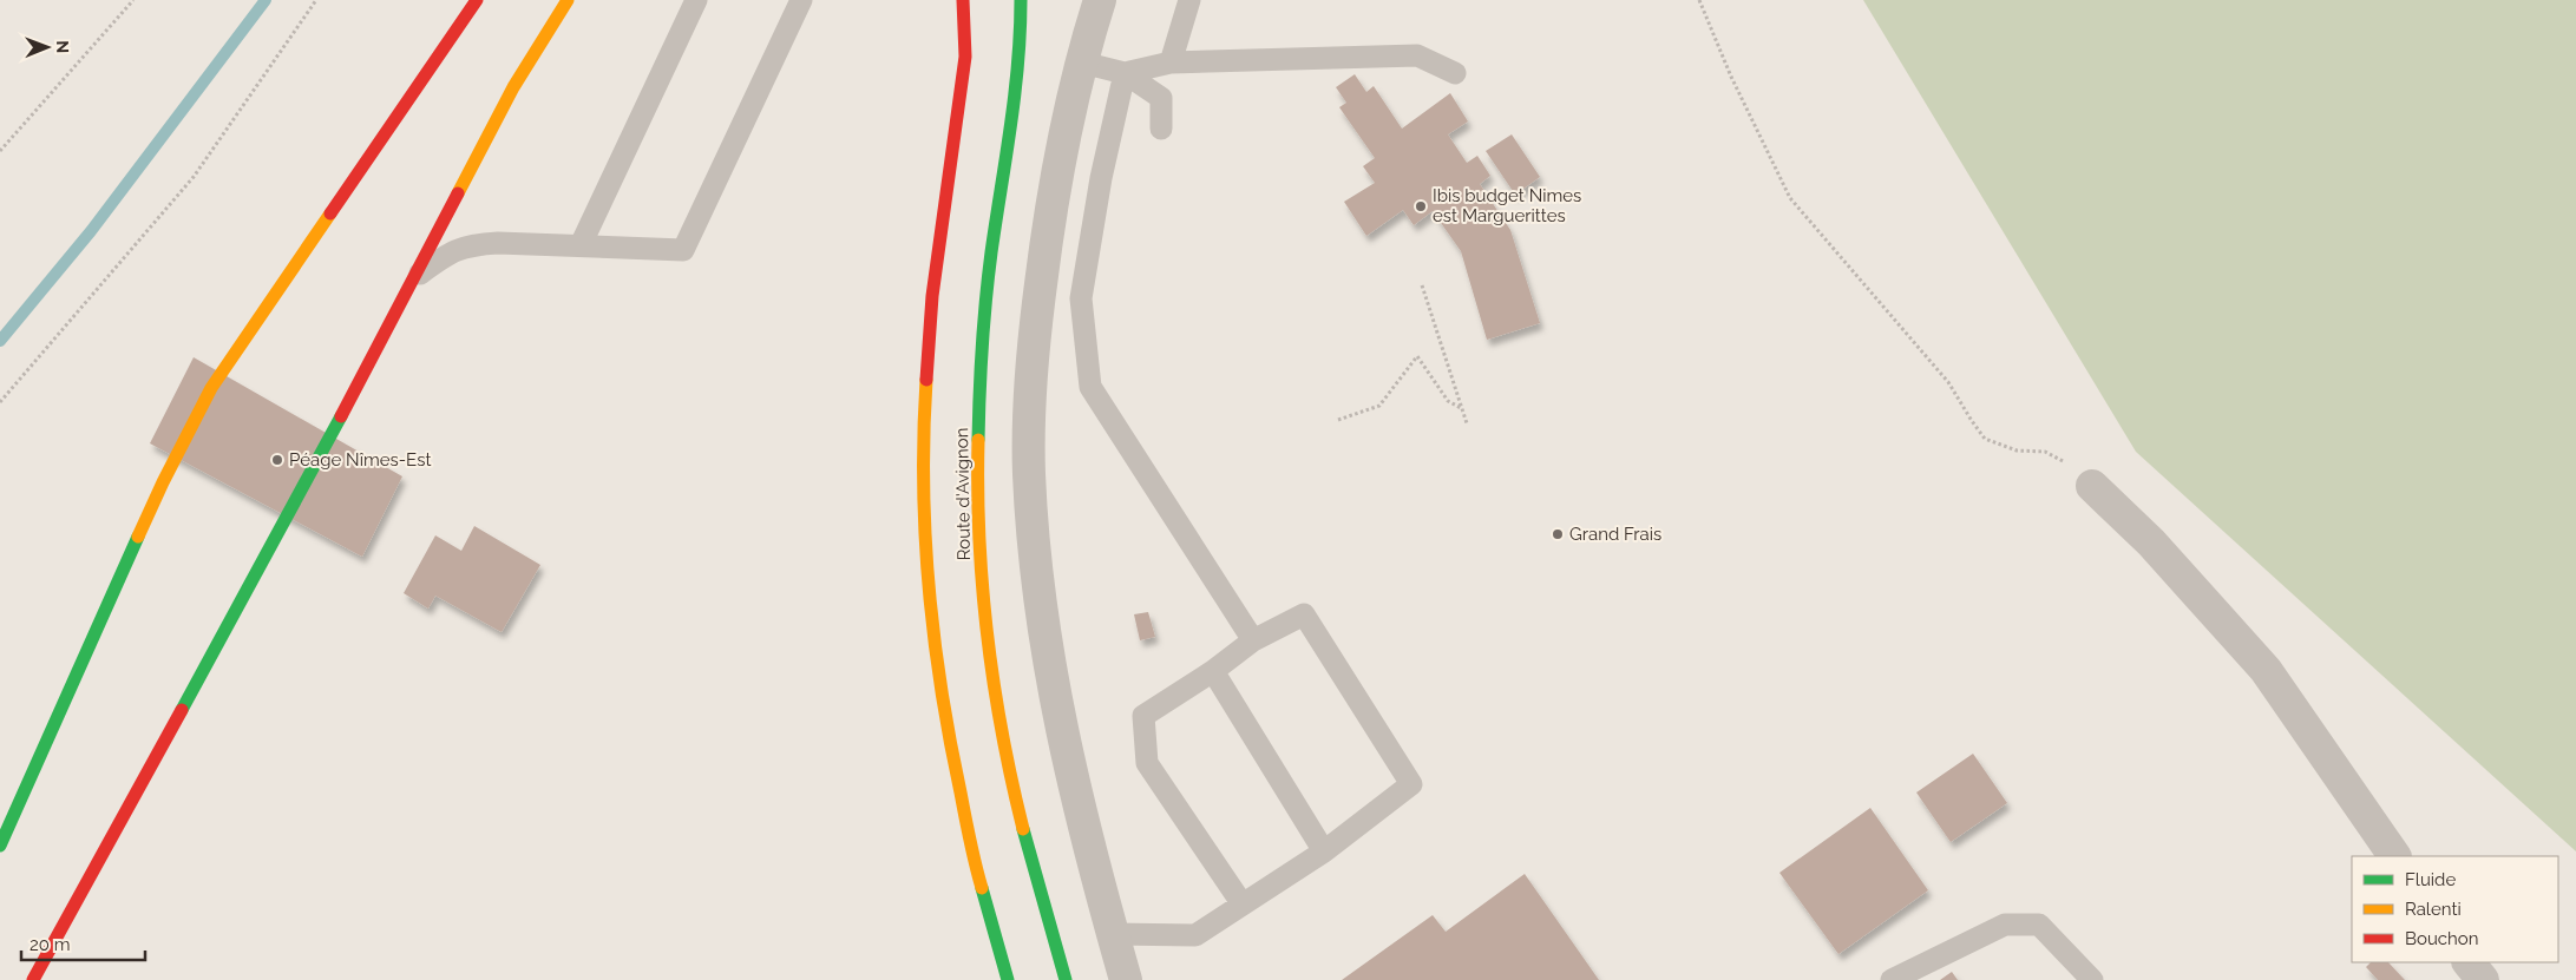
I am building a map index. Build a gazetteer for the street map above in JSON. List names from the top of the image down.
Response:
{
  "streets": {
    "main road": ["Route d'Avignon"]
  },
  "places": ["Ibis budget Nimes est Marguerittes", "Péage Nîmes-Est", "Grand Frais"],
  "legend": ["Fluide", "Ralenti", "Bouchon"],
  "scale_bar": "20 m",
  "north": "right"
}
